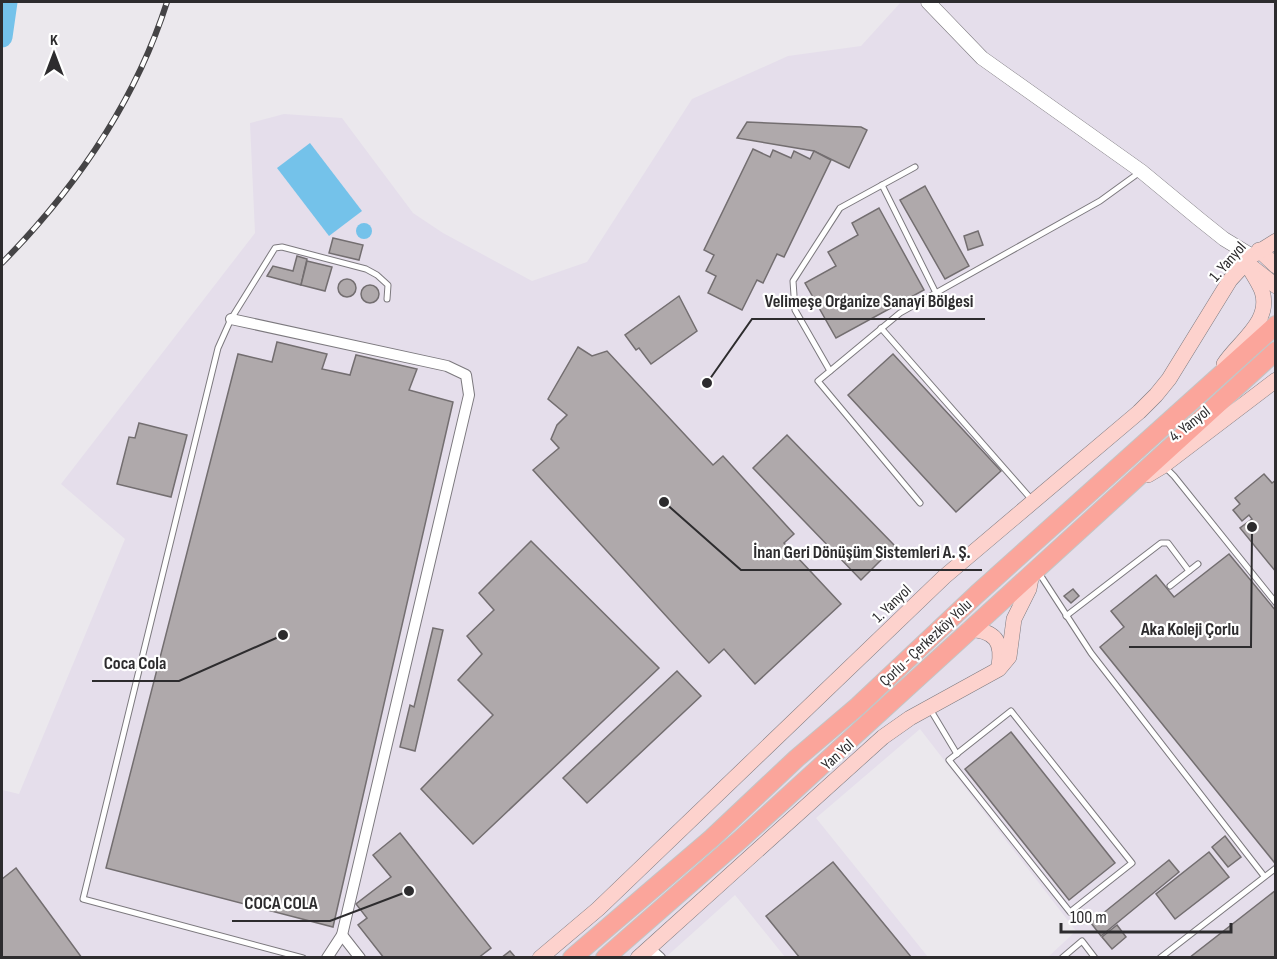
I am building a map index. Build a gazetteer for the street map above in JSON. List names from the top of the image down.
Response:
{
  "streets": {
    "main road": [
      "1. Yanyol",
      "4. Yanyol",
      "Çorlu - Çerkezköy Yolu",
      "Yan Yol"
    ]
  },
  "crossings": [
    ["4. Yanyol", "Çorlu - Çerkezköy Yolu"]
  ],
  "places": [
    "Velimeşe Organize Sanayi Bölgesi",
    "İnan Geri Dönüşüm Sistemleri A. Ş.",
    "Aka Koleji Çorlu",
    "Coca Cola",
    "COCA COLA"
  ],
  "scale_bar": "100 m",
  "north": "top"
}
